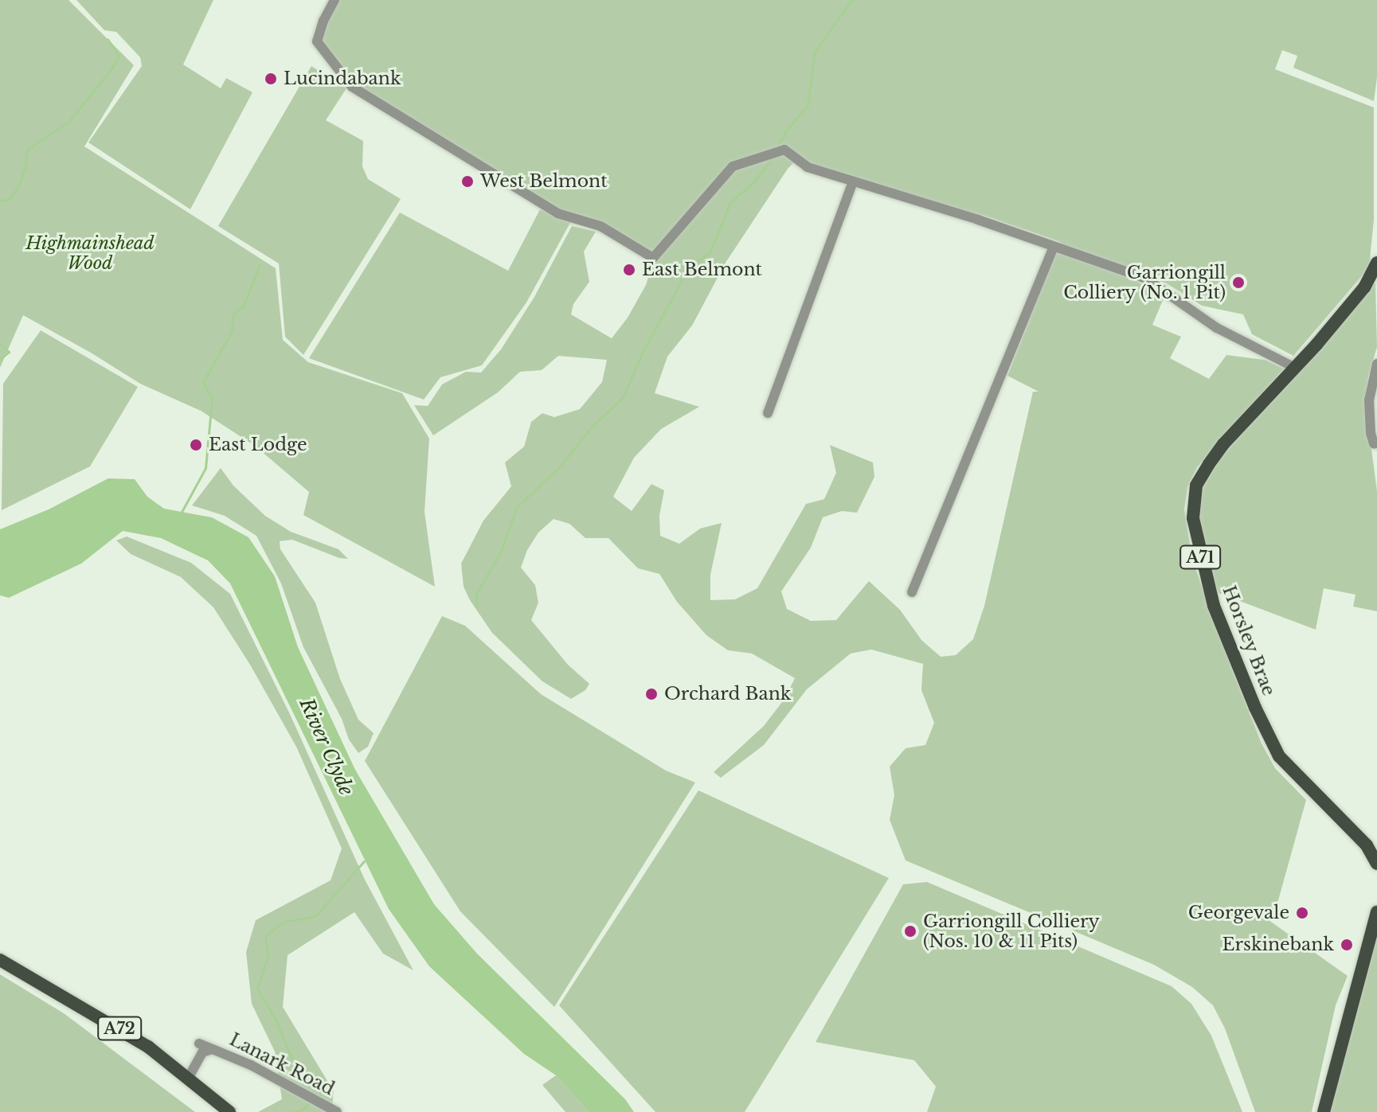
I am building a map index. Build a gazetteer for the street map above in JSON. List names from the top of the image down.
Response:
{
  "streets": {
    "main road": ["A71", "Horsley Brae", "A72"],
    "street": ["Lanark Road"]
  },
  "crossings": [
    ["A72", "Lanark Road"]
  ],
  "water": ["River Clyde"],
  "parks": ["Highmainshead Wood"],
  "places": [
    "Lucindabank",
    "West Belmont",
    "East Belmont",
    "Garriongill Colliery (No. 1 Pit)",
    "East Lodge",
    "Orchard Bank",
    "Georgevale",
    "Garriongill Colliery (Nos. 10 & 11 Pits)",
    "Erskinebank"
  ]
}
